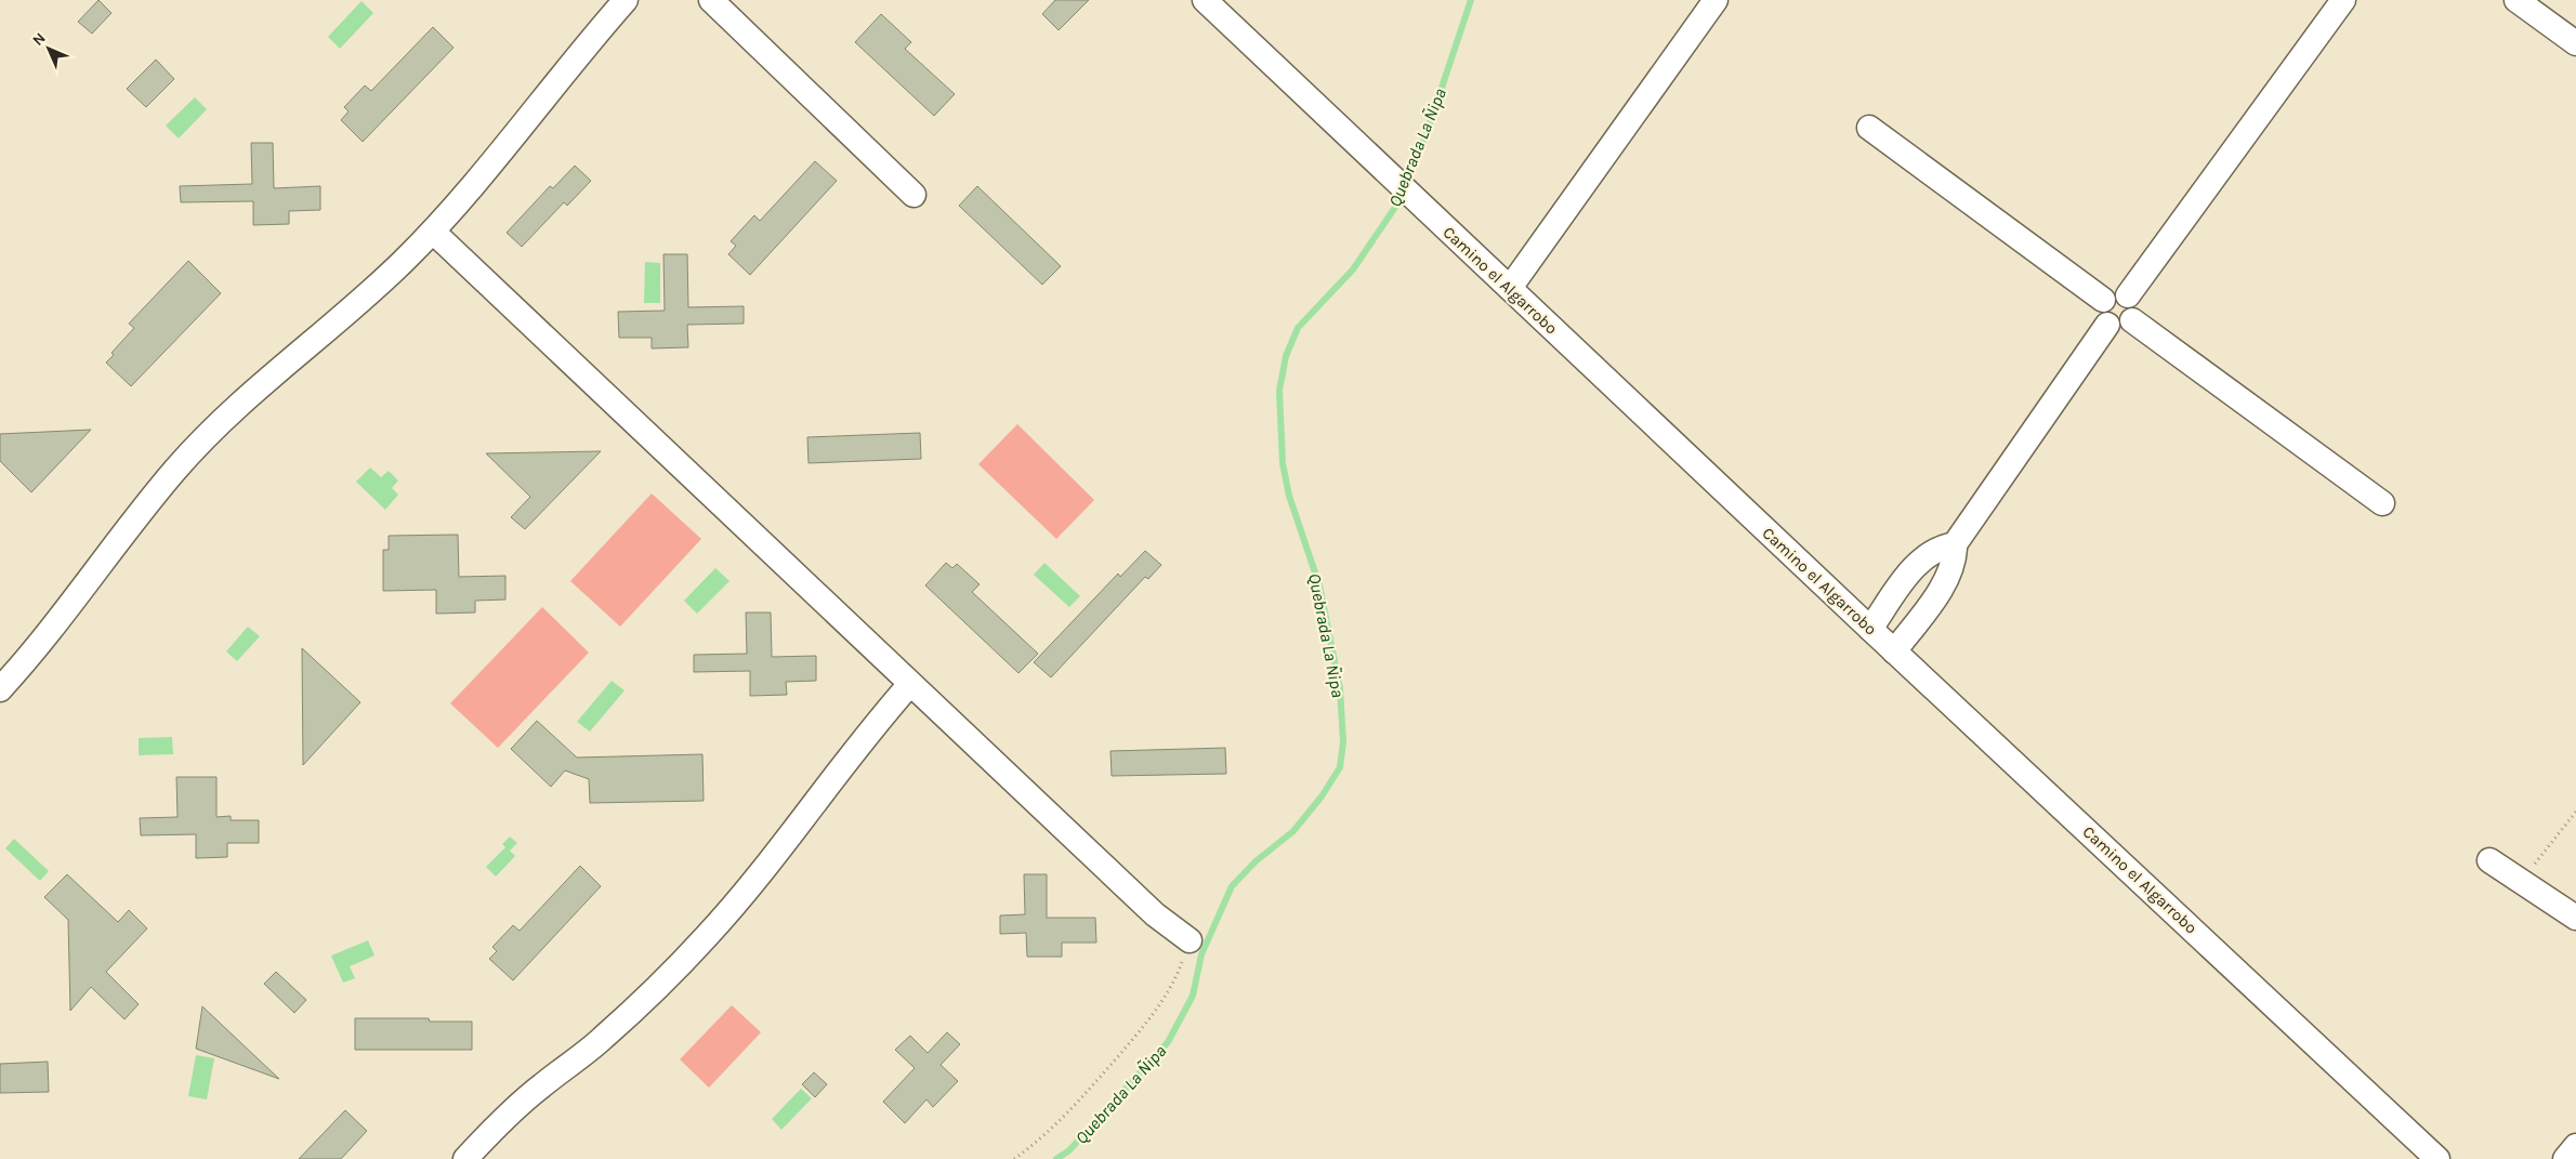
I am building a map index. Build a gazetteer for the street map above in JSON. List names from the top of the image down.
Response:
{
  "streets": {
    "street": ["Camino el Algarrobo"]
  },
  "water": ["Quebrada La Ñipa"],
  "north": "top left"
}
